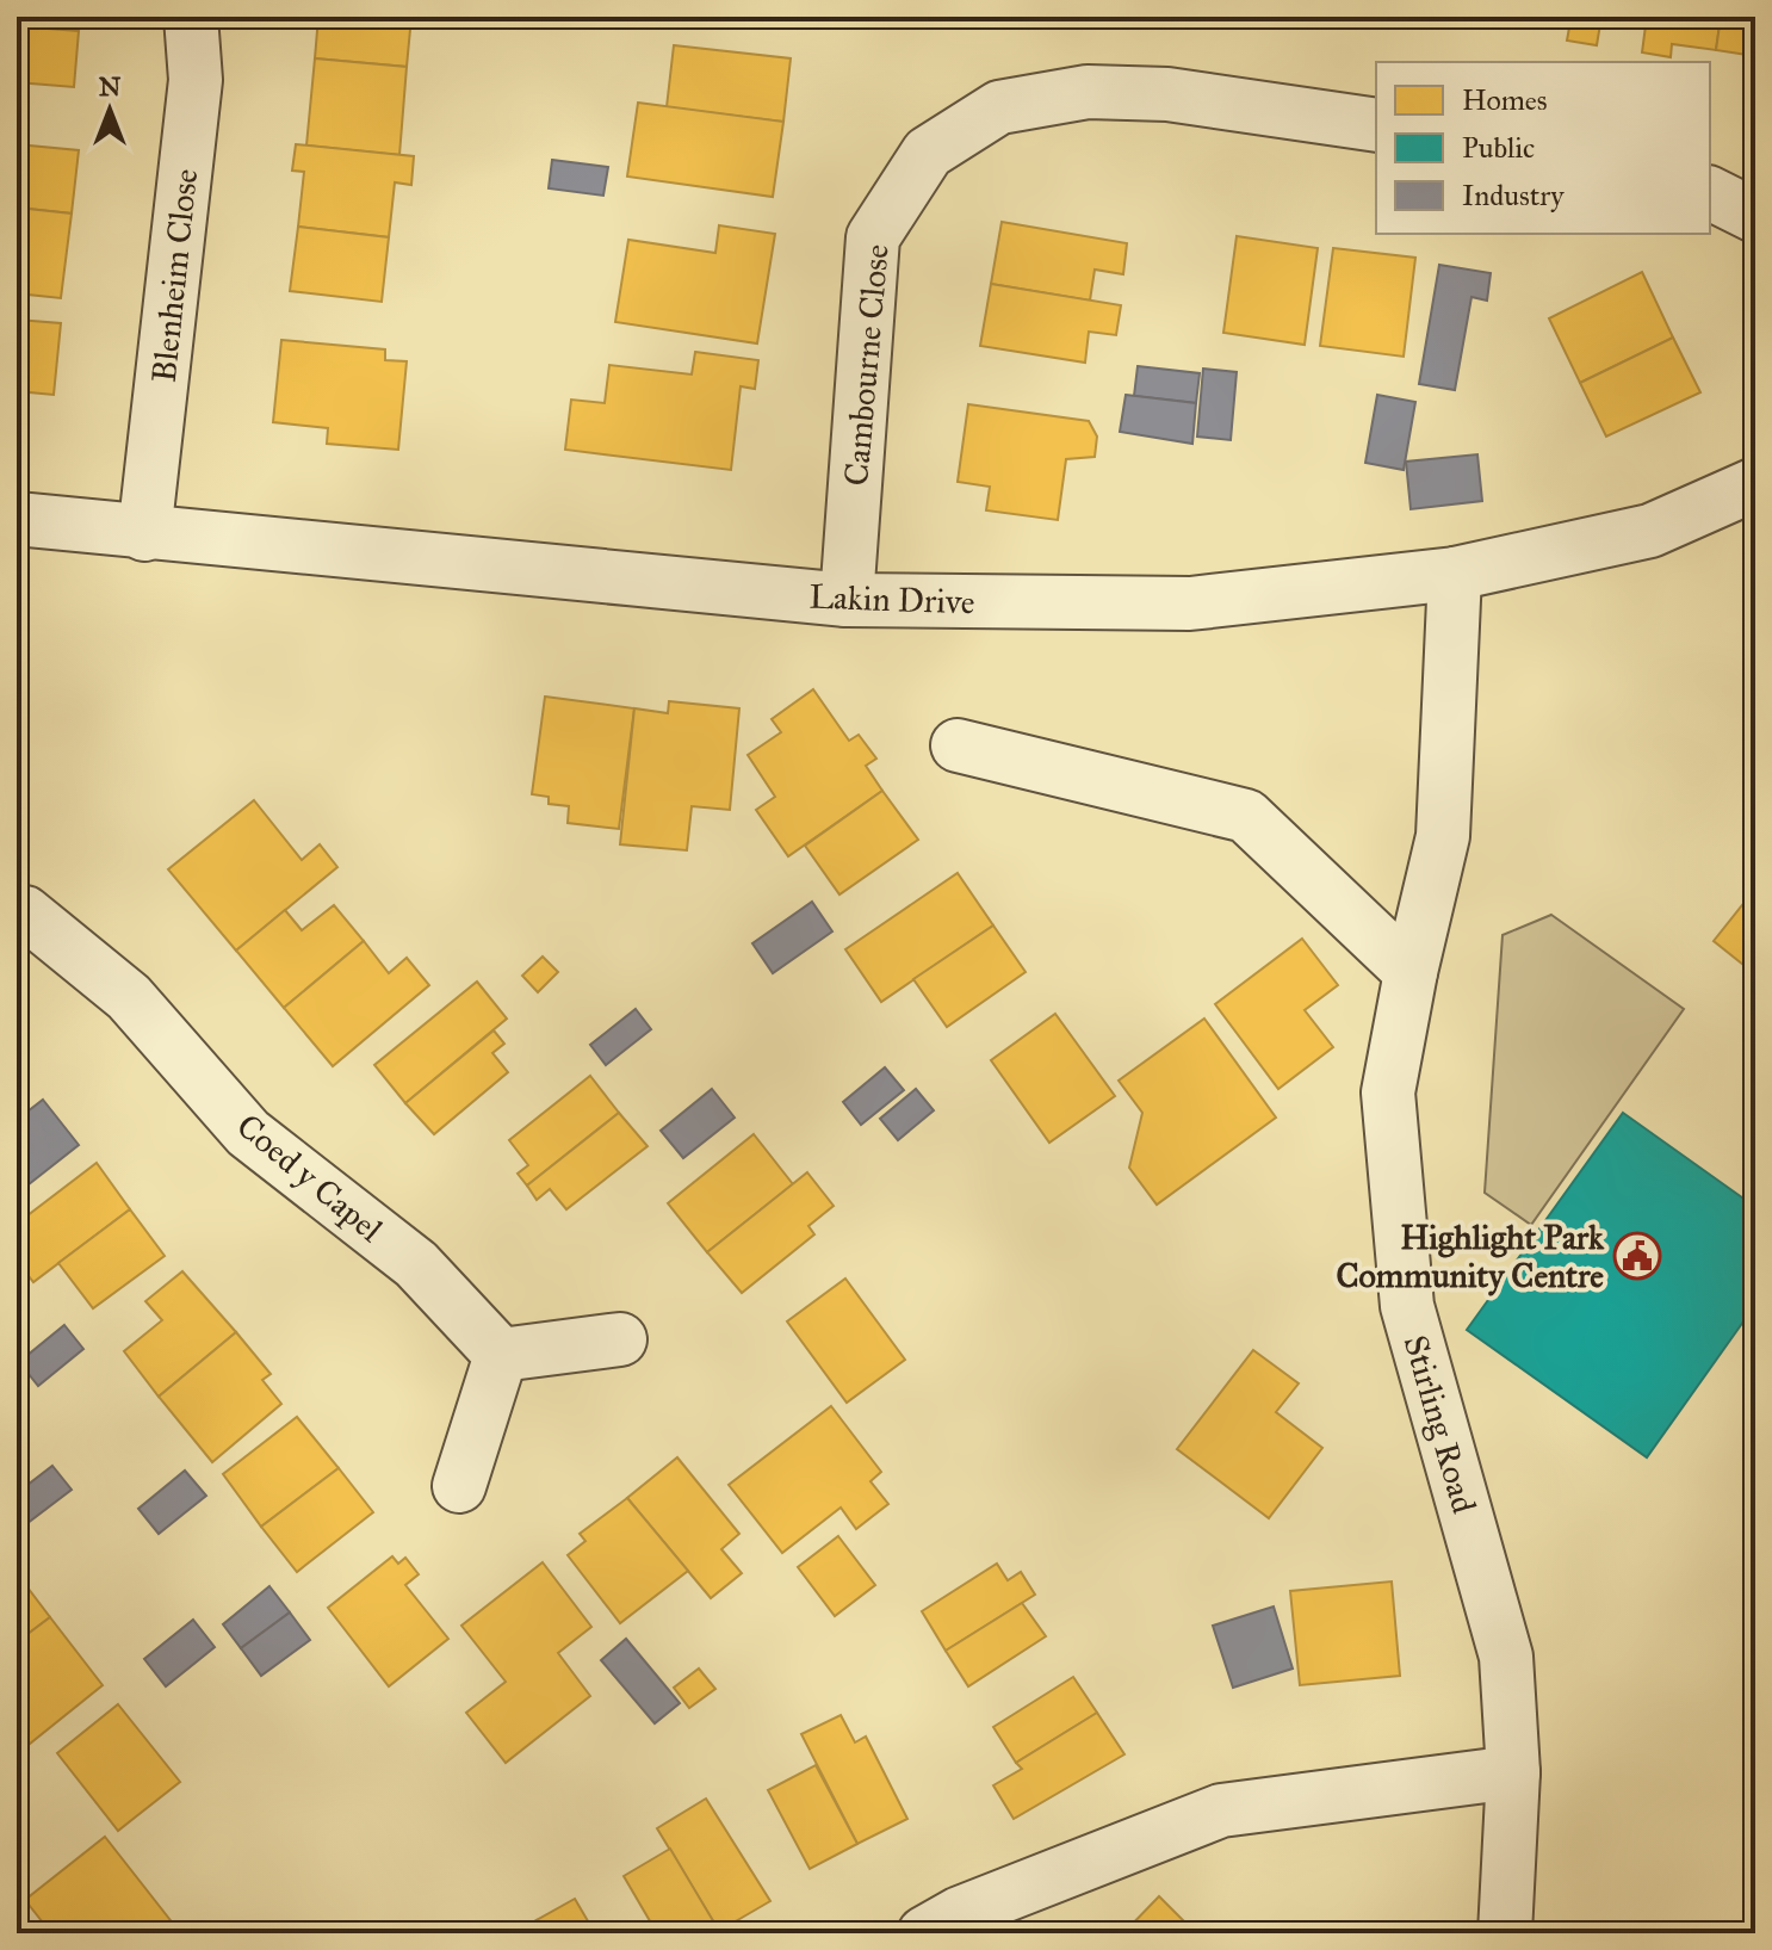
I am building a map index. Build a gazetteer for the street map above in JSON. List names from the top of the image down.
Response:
{
  "streets": {
    "street": [
      "Blenheim Close",
      "Cambourne Close",
      "Lakin Drive",
      "Coed y Capel",
      "Stirling Road"
    ]
  },
  "crossings": [
    ["Blenheim Close", "Lakin Drive"],
    ["Cambourne Close", "Lakin Drive"],
    ["Lakin Drive", "Stirling Road"]
  ],
  "places": {
    "public building": ["Highlight Park Community Centre"]
  },
  "legend": ["Homes", "Public", "Industry"],
  "north": "top"
}
